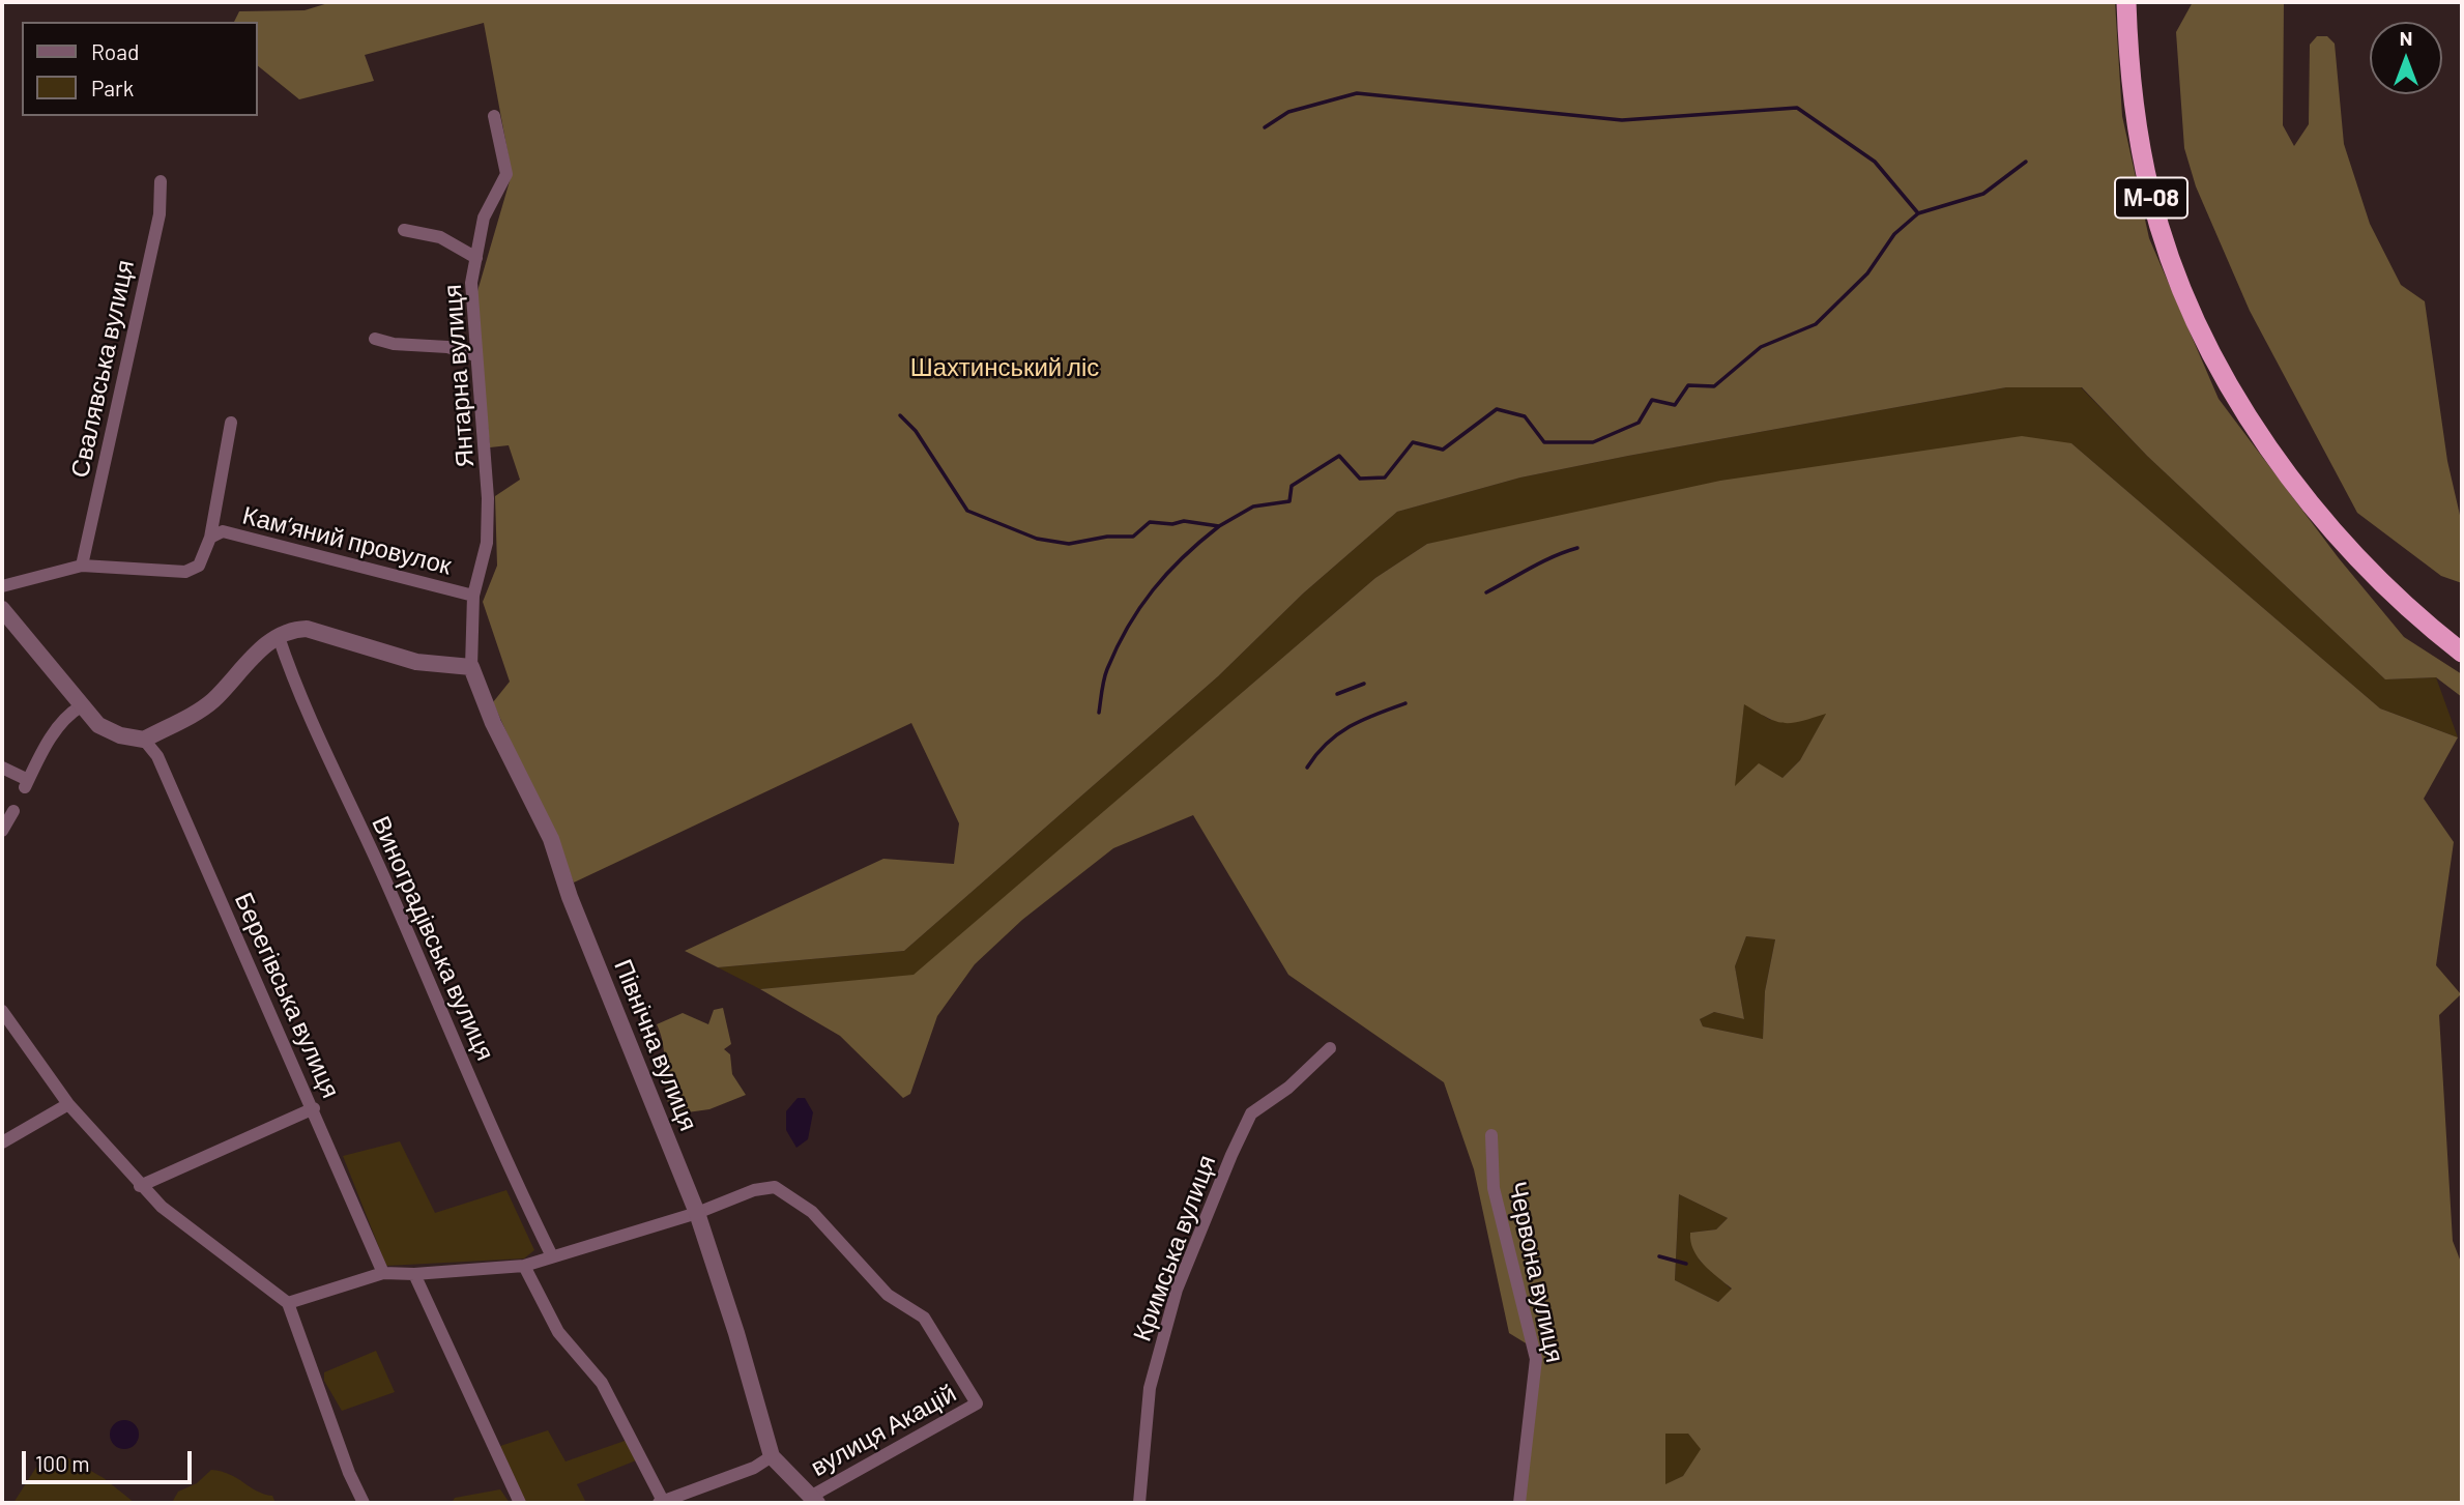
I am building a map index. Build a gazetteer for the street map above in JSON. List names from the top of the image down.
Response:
{
  "streets": {
    "highway": ["М-08"],
    "street": [
      "Свалявська вулиця",
      "Янтарна вулиця",
      "Камʼяний провулок",
      "Виноградівська вулиця",
      "Берегівська вулиця",
      "Північна вулиця",
      "Кримська вулиця",
      "Червона вулиця",
      "вулиця Акацій"
    ]
  },
  "crossings": [
    ["Янтарна вулиця", "Камʼяний провулок"],
    ["Янтарна вулиця", "Північна вулиця"],
    ["Камʼяний провулок", "Північна вулиця"],
    ["Північна вулиця", "вулиця Акацій"]
  ],
  "parks": ["Шахтинський ліс"],
  "legend": ["Road", "Park"],
  "scale_bar": "100 m",
  "north": "top"
}
